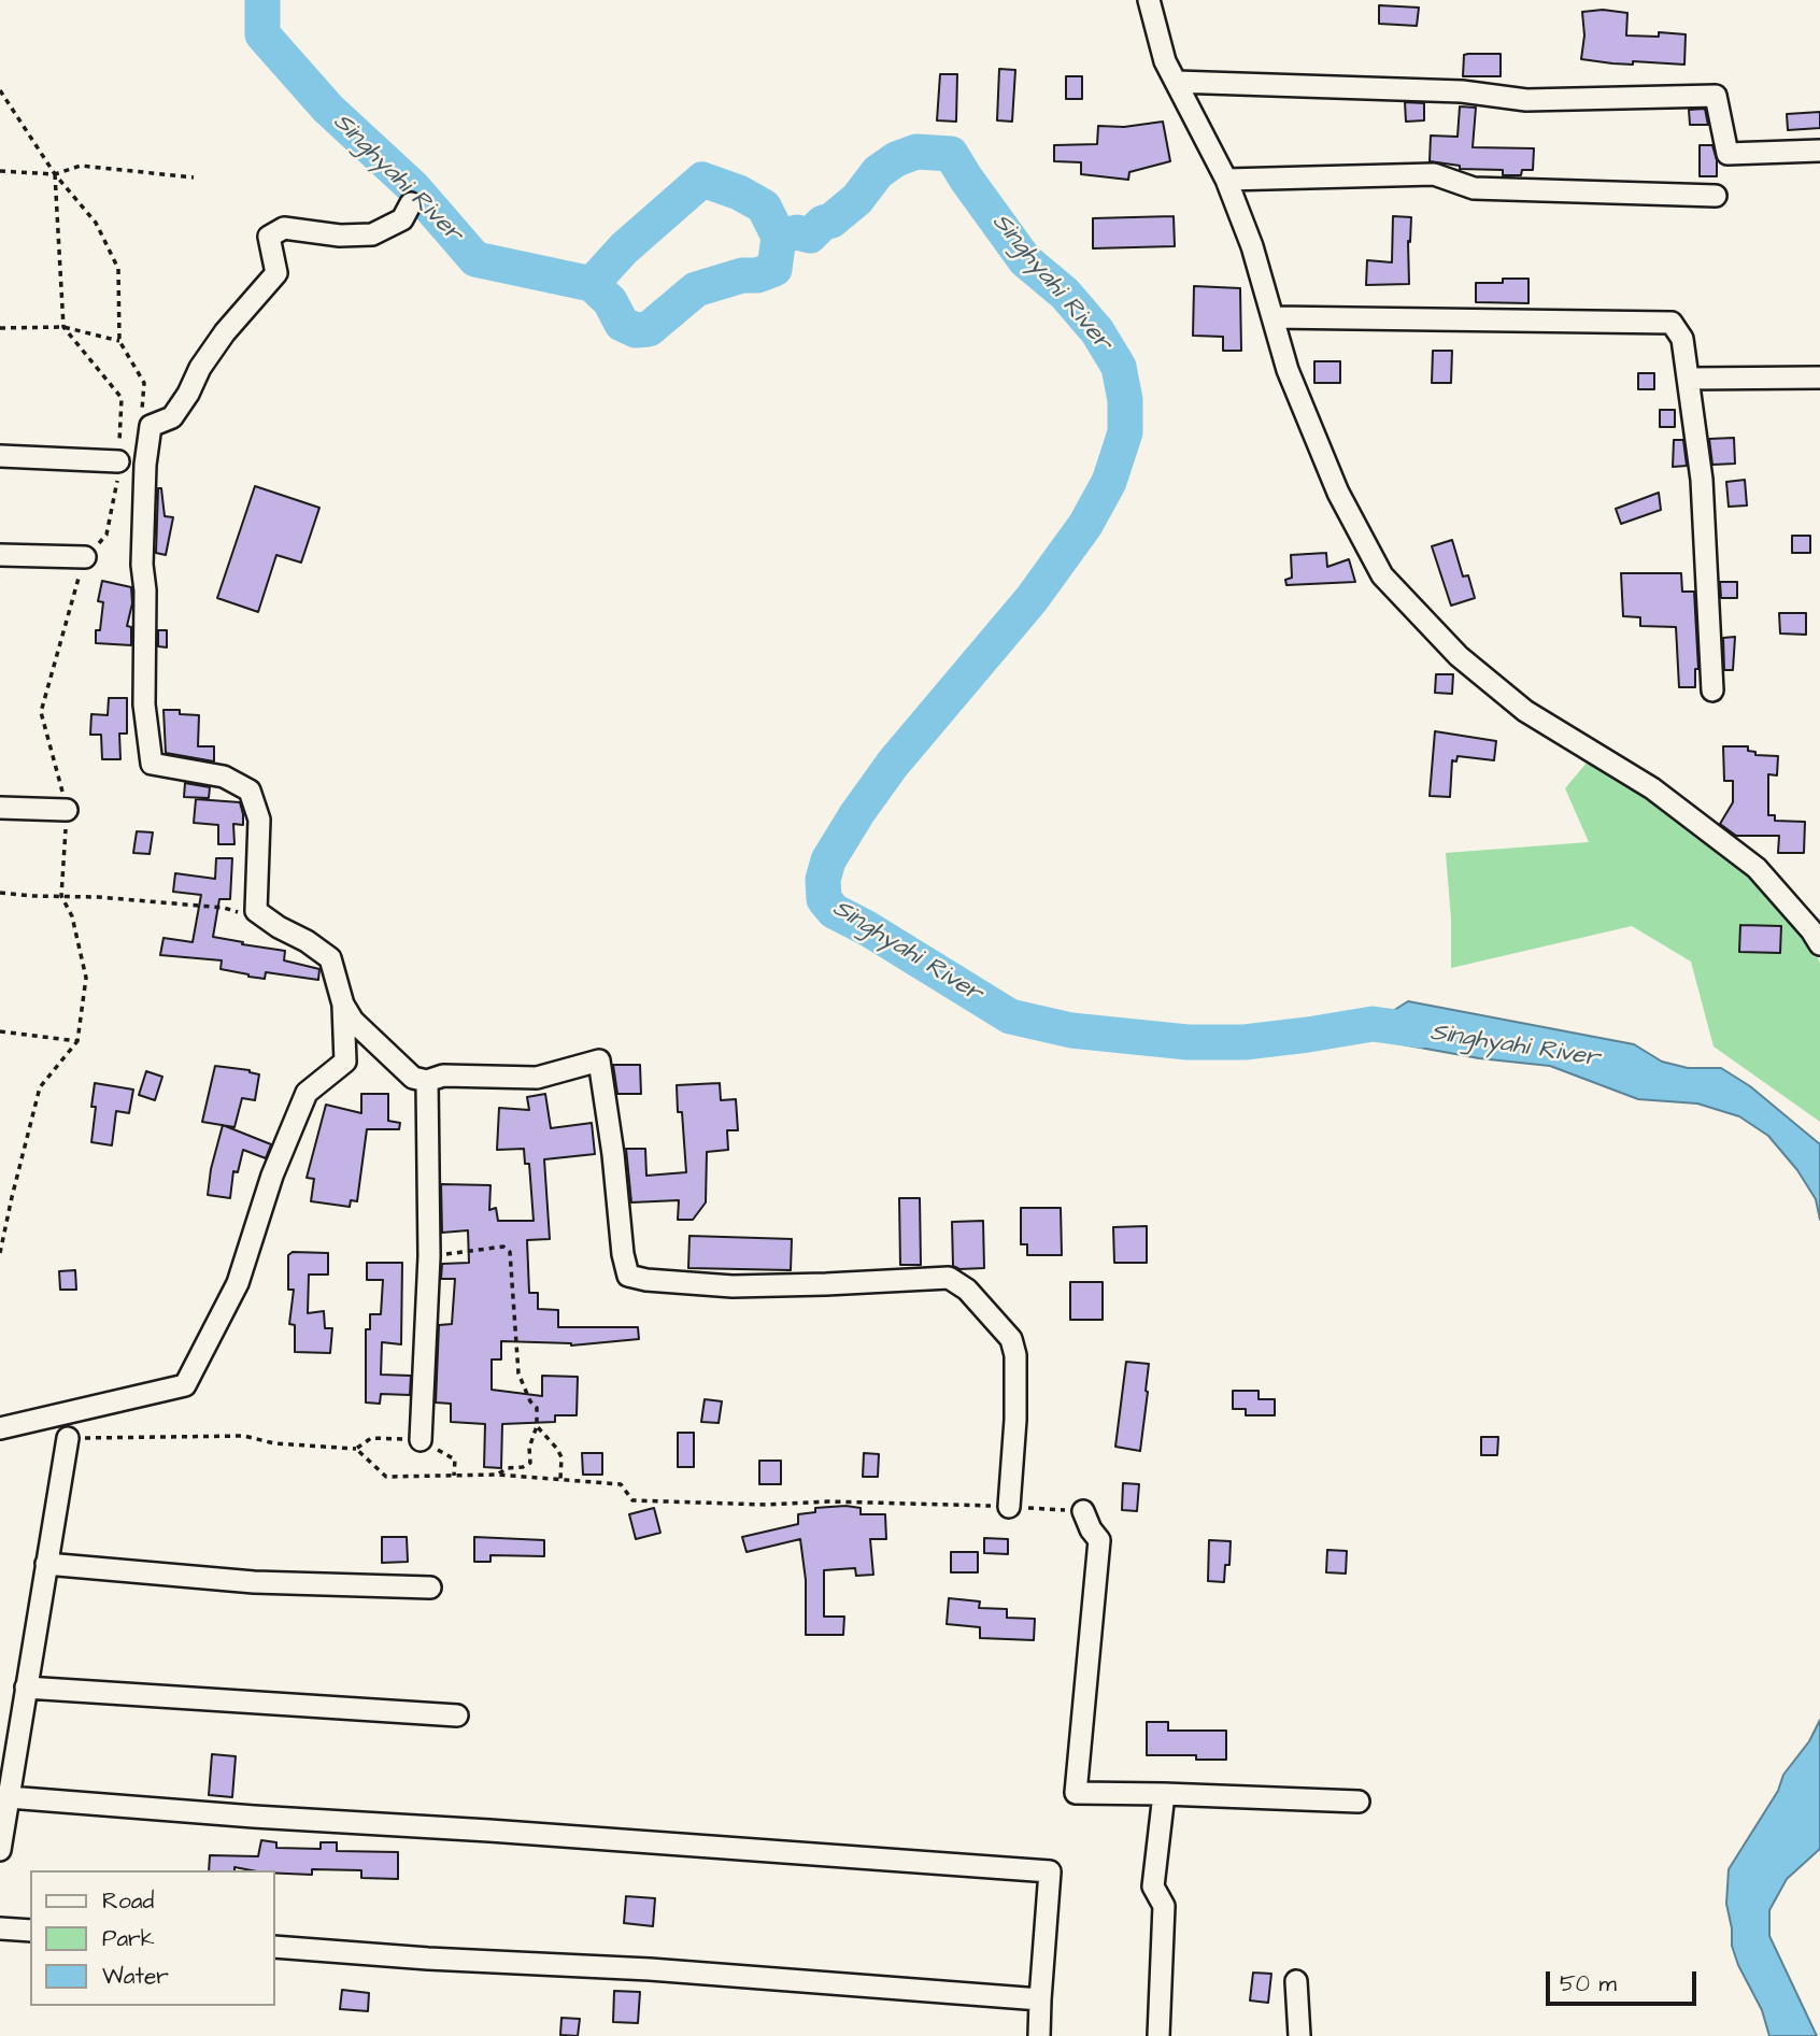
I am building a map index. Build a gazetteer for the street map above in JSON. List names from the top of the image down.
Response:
{
  "water": ["Singhyahi River"],
  "legend": ["Road", "Park", "Water"],
  "scale_bar": "50 m"
}
